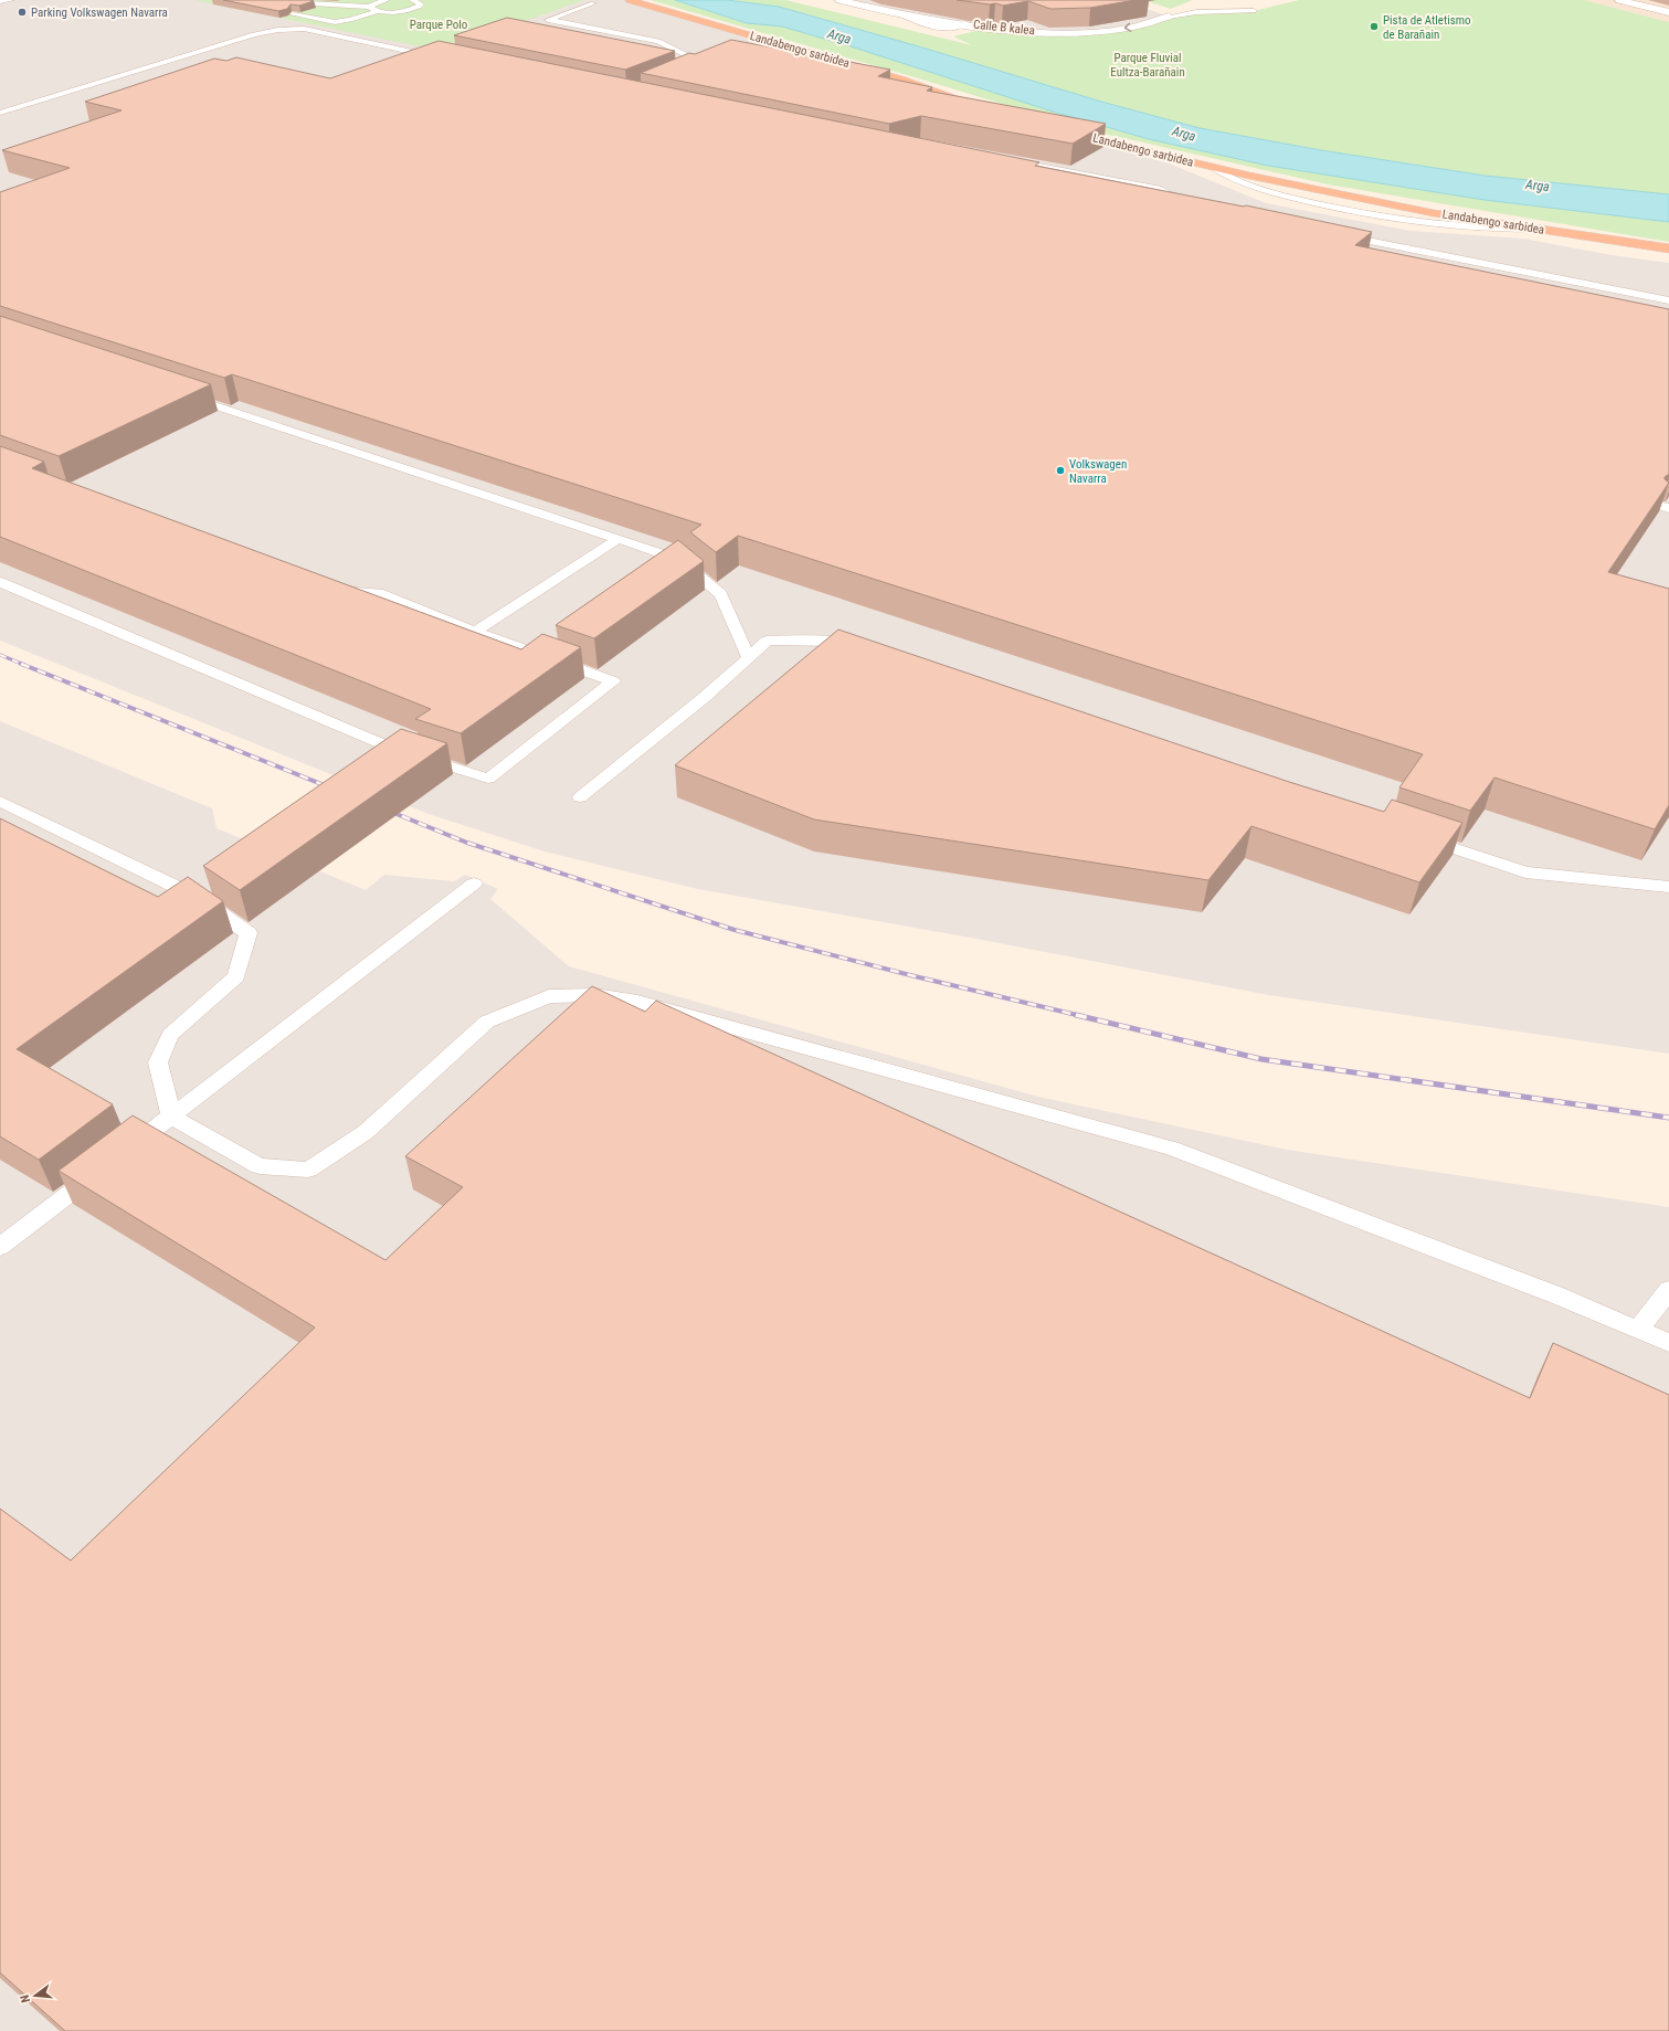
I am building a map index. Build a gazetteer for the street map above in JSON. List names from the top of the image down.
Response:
{
  "streets": {
    "highway": ["Landabengo sarbidea"],
    "street": ["Calle B kalea"]
  },
  "one_way": ["Calle B kalea"],
  "water": ["Arga"],
  "parks": ["Parque Polo", "Parque Fluvial Eultza-Barañain"],
  "places": ["Parking Volkswagen Navarra", "Pista de Atletismo de Barañain", "Volkswagen Navarra"],
  "north": "left"
}
